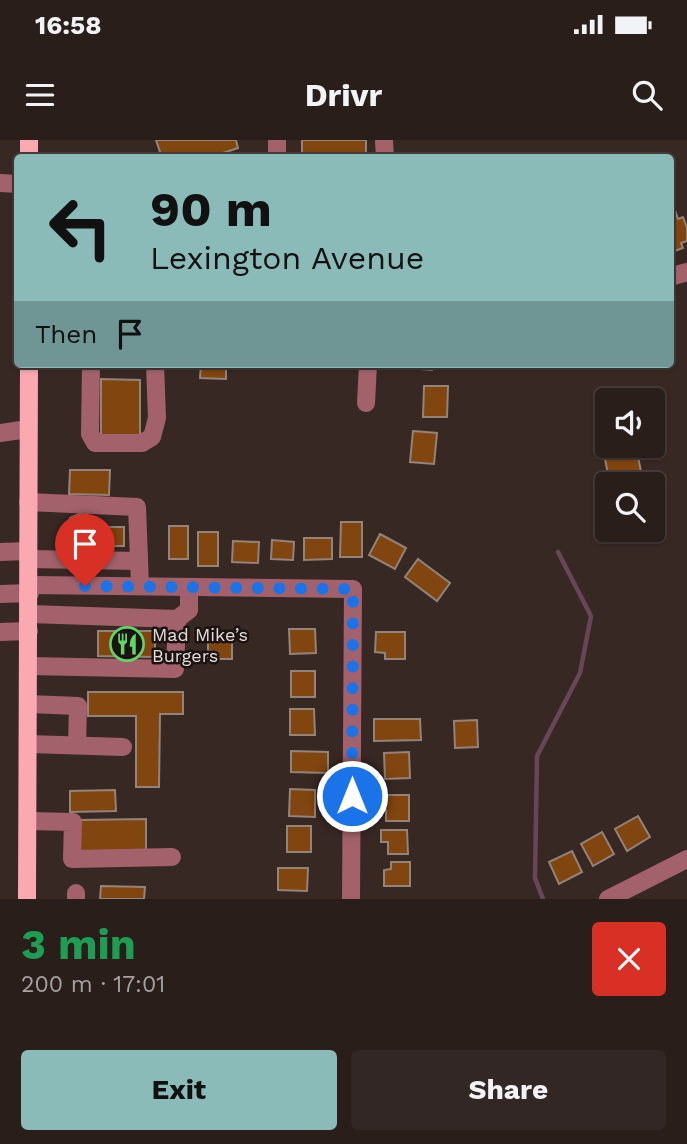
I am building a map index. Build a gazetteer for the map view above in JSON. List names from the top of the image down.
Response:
{
  "places": {
    "restaurant": ["Mad Mike’s Burgers"]
  },
  "page": {
    "status": "16:58",
    "header": "Drivr",
    "turn": ["90 m", "Lexington Avenue"],
    "then": "Then",
    "heading": ["3 min", "200 m · 17:01"],
    "buttons": ["Exit", "Share"]
  }
}
